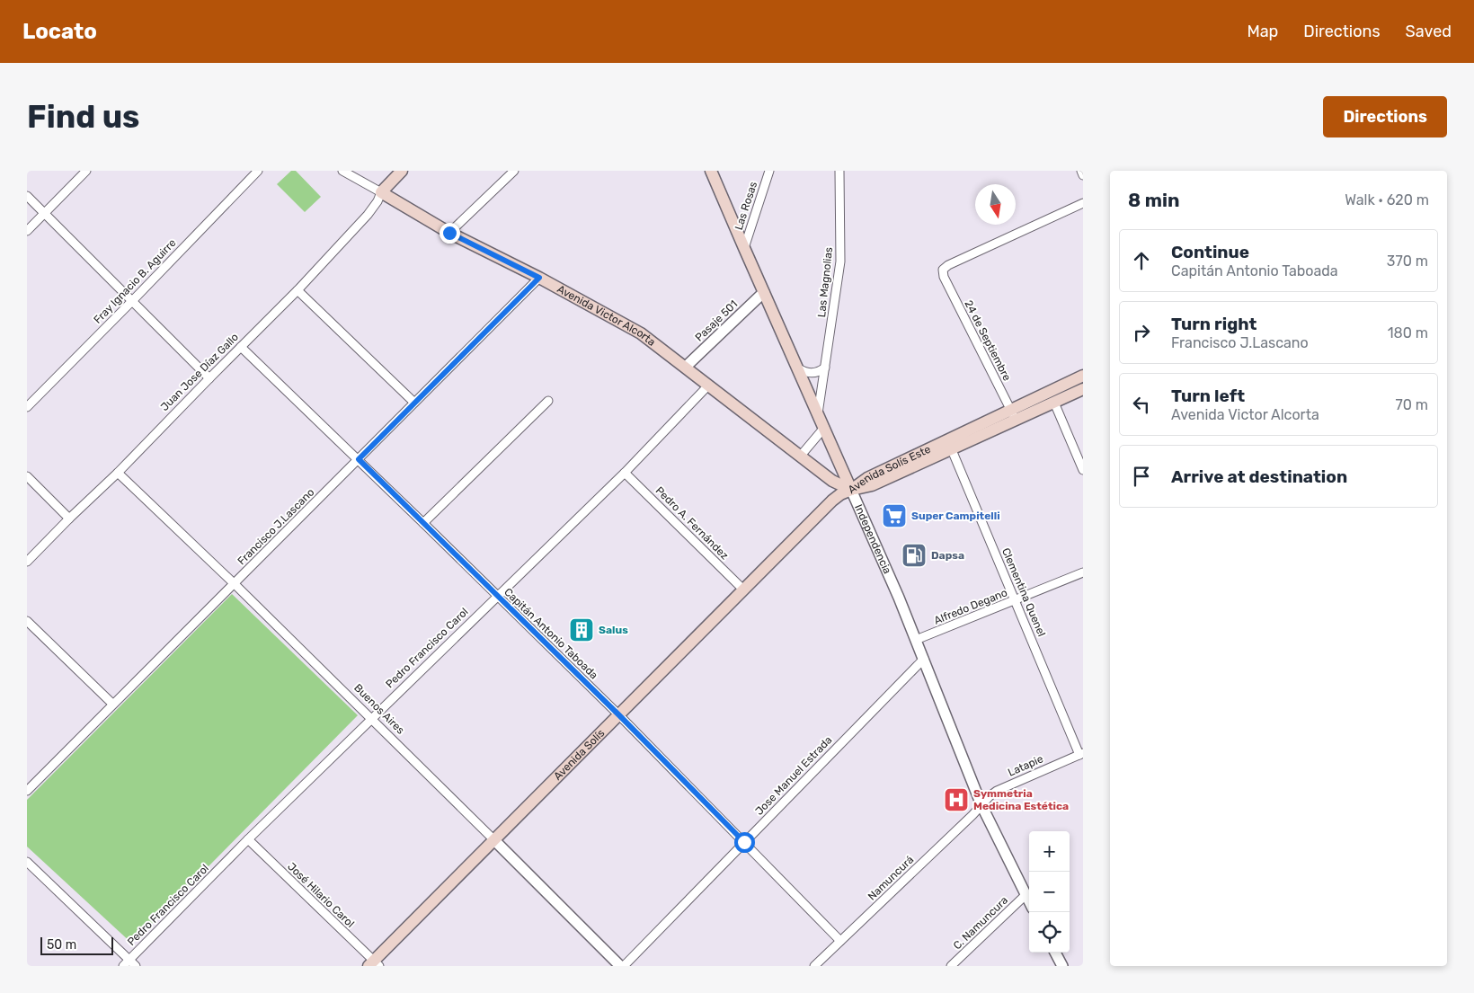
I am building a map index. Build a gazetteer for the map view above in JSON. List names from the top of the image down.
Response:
{
  "streets": {
    "main road": [
      "Avenida Victor Alcorta",
      "Avenida Solís Este",
      "Independencia",
      "Avenida Solís"
    ],
    "street": [
      "Las Rosas",
      "Fray Ignacio B. Aguirre",
      "Las Magnolias",
      "Pasaje 501",
      "24 de Septiembre",
      "Juan Jose Díaz Gallo",
      "Pedro A. Fernández",
      "Francisco J.Lascano",
      "Clementina Quenel",
      "Alfredo Degano",
      "Capitán Antonio Taboada",
      "Pedro Francisco Carol",
      "Buenos Aires",
      "Latapie",
      "Jose Manuel Estrada",
      "Namuncurá",
      "José Hilario Carol",
      "C. Namuncura"
    ]
  },
  "crossings": [
    ["Las Rosas", "Independencia"],
    ["Las Magnolias", "Independencia"],
    ["Avenida Victor Alcorta", "Pasaje 501"],
    ["Avenida Victor Alcorta", "Juan Jose Díaz Gallo"],
    ["Avenida Victor Alcorta", "Avenida Solís Este"],
    ["Avenida Victor Alcorta", "Francisco J.Lascano"],
    ["Avenida Victor Alcorta", "Independencia"],
    ["Avenida Victor Alcorta", "Pedro Francisco Carol"],
    ["Avenida Victor Alcorta", "Avenida Solís"],
    ["Pasaje 501", "Independencia"],
    ["24 de Septiembre", "Avenida Solís Este"],
    ["Juan Jose Díaz Gallo", "Capitán Antonio Taboada"],
    ["Juan Jose Díaz Gallo", "Buenos Aires"],
    ["Avenida Solís Este", "Independencia"],
    ["Avenida Solís Este", "Clementina Quenel"],
    ["Avenida Solís Este", "Avenida Solís"],
    ["Pedro A. Fernández", "Pedro Francisco Carol"],
    ["Pedro A. Fernández", "Avenida Solís"],
    ["Francisco J.Lascano", "Capitán Antonio Taboada"],
    ["Francisco J.Lascano", "Buenos Aires"],
    ["Independencia", "Alfredo Degano"],
    ["Independencia", "Avenida Solís"],
    ["Independencia", "Latapie"],
    ["Independencia", "Jose Manuel Estrada"],
    ["Independencia", "Namuncurá"],
    ["Independencia", "C. Namuncura"],
    ["Clementina Quenel", "Alfredo Degano"],
    ["Clementina Quenel", "Latapie"],
    ["Capitán Antonio Taboada", "Pedro Francisco Carol"],
    ["Capitán Antonio Taboada", "Avenida Solís"],
    ["Capitán Antonio Taboada", "Jose Manuel Estrada"],
    ["Capitán Antonio Taboada", "Namuncurá"],
    ["Pedro Francisco Carol", "Buenos Aires"],
    ["Pedro Francisco Carol", "José Hilario Carol"],
    ["Buenos Aires", "Avenida Solís"],
    ["Avenida Solís", "José Hilario Carol"],
    ["Latapie", "Namuncurá"]
  ],
  "places": {
    "supermarket": ["Super Campitelli"],
    "fuel station": ["Dapsa"],
    "building": ["Salus"],
    "hospital": ["Symmetria Medicina Estética"]
  },
  "scale_bar": "50 m",
  "north": "bottom",
  "page": {
    "header": "Locato",
    "nav": ["Map", "Directions", "Saved"],
    "buttons": "Directions",
    "title": "Find us",
    "heading": ["8 min", "Walk · 620 m"],
    "list": [
      ["Continue", "Capitán Antonio Taboada", "370 m"],
      ["Turn right", "Francisco J.Lascano", "180 m"],
      ["Turn left", "Avenida Victor Alcorta", "70 m"],
      "Arrive at destination"
    ],
    "map_buttons": ["+", "−"],
    "scale": "50 m"
  }
}
